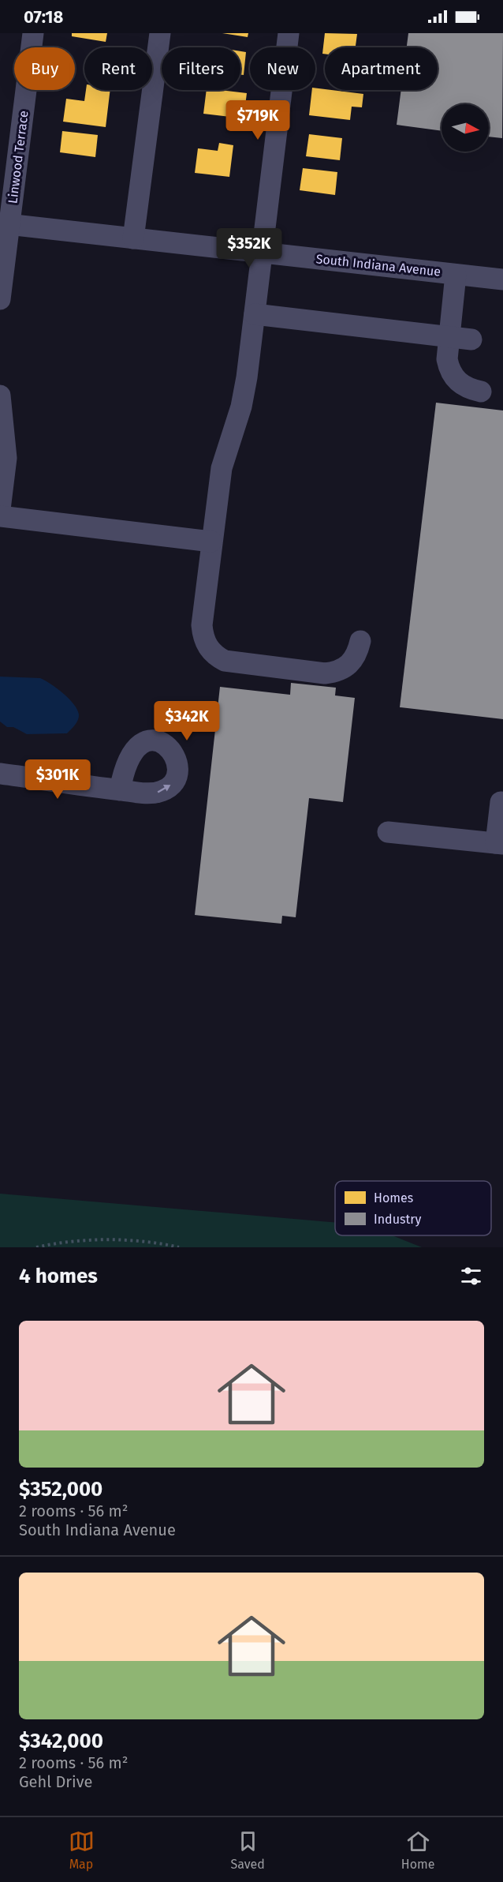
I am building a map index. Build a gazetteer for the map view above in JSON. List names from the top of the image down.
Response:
{
  "streets": {
    "street": ["Linwood Terrace", "South Indiana Avenue"]
  },
  "crossings": [
    ["Linwood Terrace", "South Indiana Avenue"]
  ],
  "legend": ["Homes", "Industry"],
  "north": "right",
  "page": {
    "status": "07:18",
    "chip": [
      "Buy",
      "Rent",
      "Filters",
      "New",
      "Apartment"
    ],
    "price": [
      "$719K",
      "$352K",
      "$342K",
      "$301K"
    ],
    "heading": "4 homes",
    "list": [
      {
        "name": "$352,000",
        "note": "2 rooms · 56 m² · South Indiana Avenue"
      },
      {
        "name": "$342,000",
        "note": "2 rooms · 56 m² · Gehl Drive"
      }
    ],
    "tabs": ["Map", "Saved", "Home"]
  }
}
